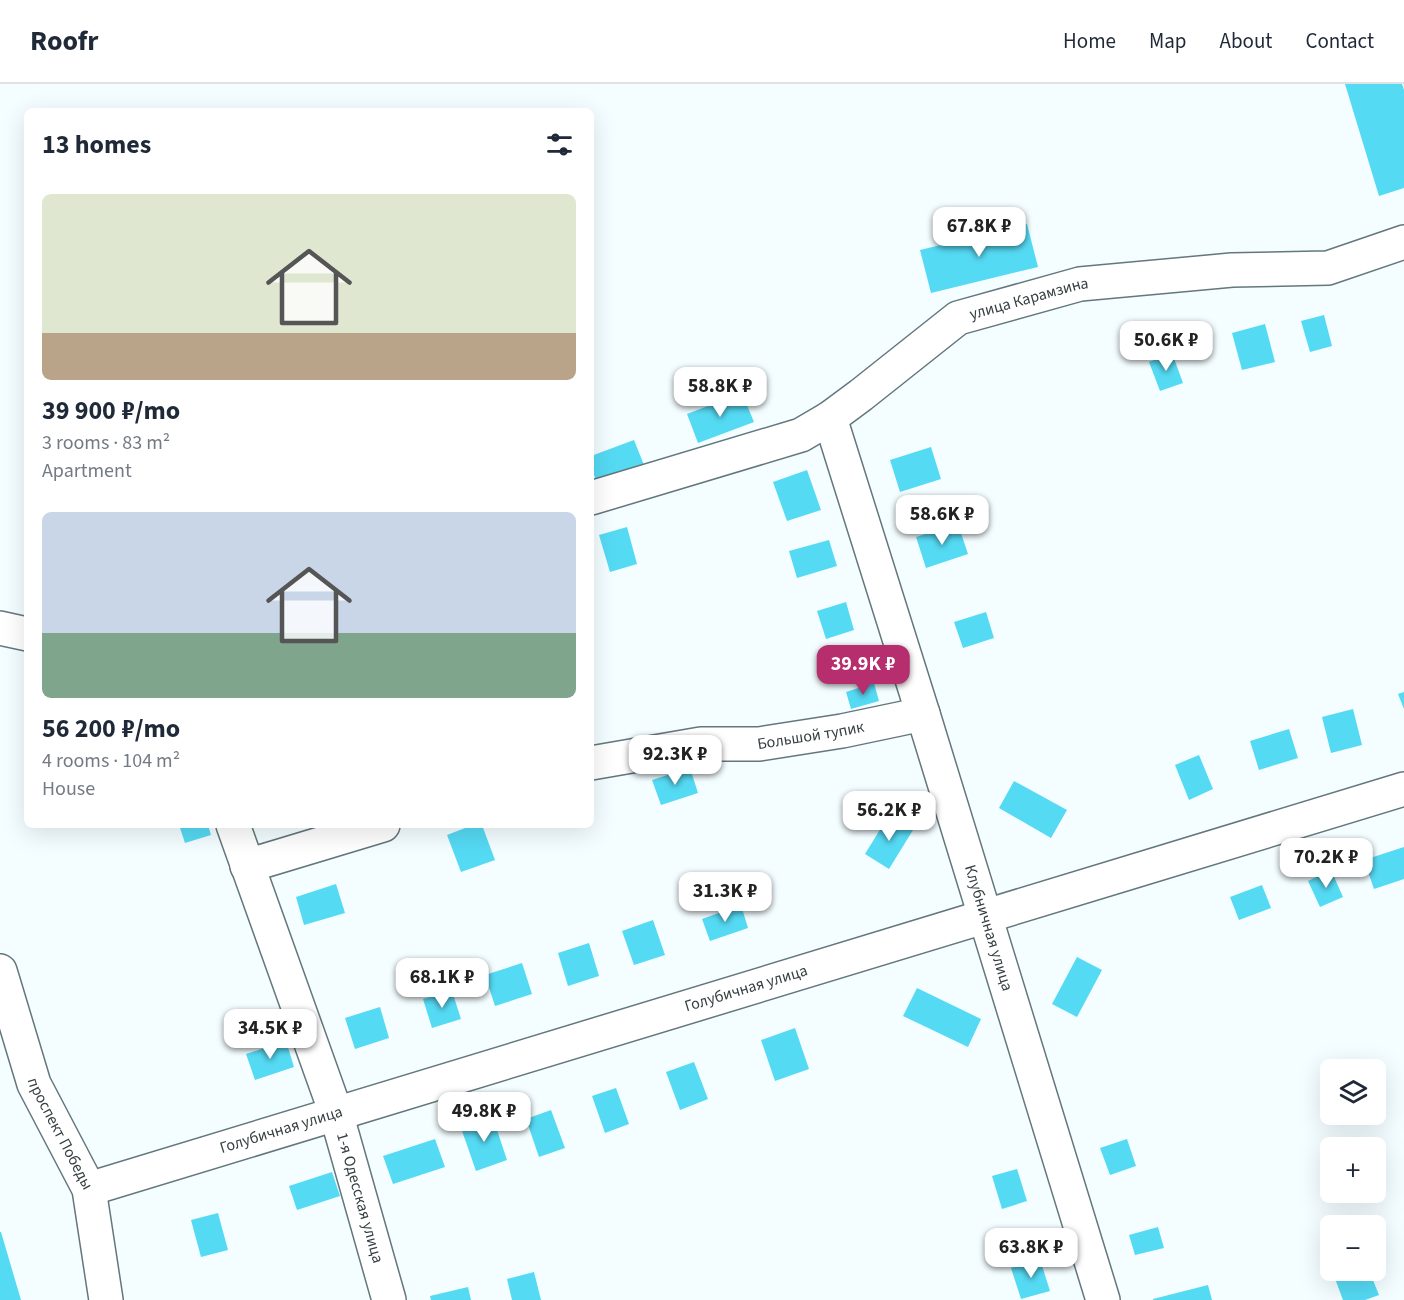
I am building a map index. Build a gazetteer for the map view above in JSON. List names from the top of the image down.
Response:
{
  "streets": {
    "lane": [
      "улица Карамзина",
      "Большой тупик",
      "Клубничная улица",
      "Голубичная улица",
      "проспект Победы",
      "1-я Одесская улица"
    ]
  },
  "crossings": [
    ["улица Карамзина", "Клубничная улица"],
    ["Большой тупик", "Клубничная улица"],
    ["Клубничная улица", "Голубичная улица"],
    ["Голубичная улица", "проспект Победы"],
    ["Голубичная улица", "1-я Одесская улица"]
  ],
  "page": {
    "header": "Roofr",
    "nav": [
      "Home",
      "Map",
      "About",
      "Contact"
    ],
    "heading": "13 homes",
    "list": [
      {
        "name": "39 900 ₽/mo",
        "note": "3 rooms · 83 m² · Apartment"
      },
      {
        "name": "56 200 ₽/mo",
        "note": "4 rooms · 104 m² · House"
      }
    ],
    "price": [
      "67.8K ₽",
      "50.6K ₽",
      "58.8K ₽",
      "58.6K ₽",
      "39.9K ₽",
      "92.3K ₽",
      "56.2K ₽",
      "70.2K ₽",
      "31.3K ₽",
      "68.1K ₽",
      "34.5K ₽",
      "49.8K ₽",
      "63.8K ₽"
    ],
    "map_buttons": ["+", "−"]
  }
}
